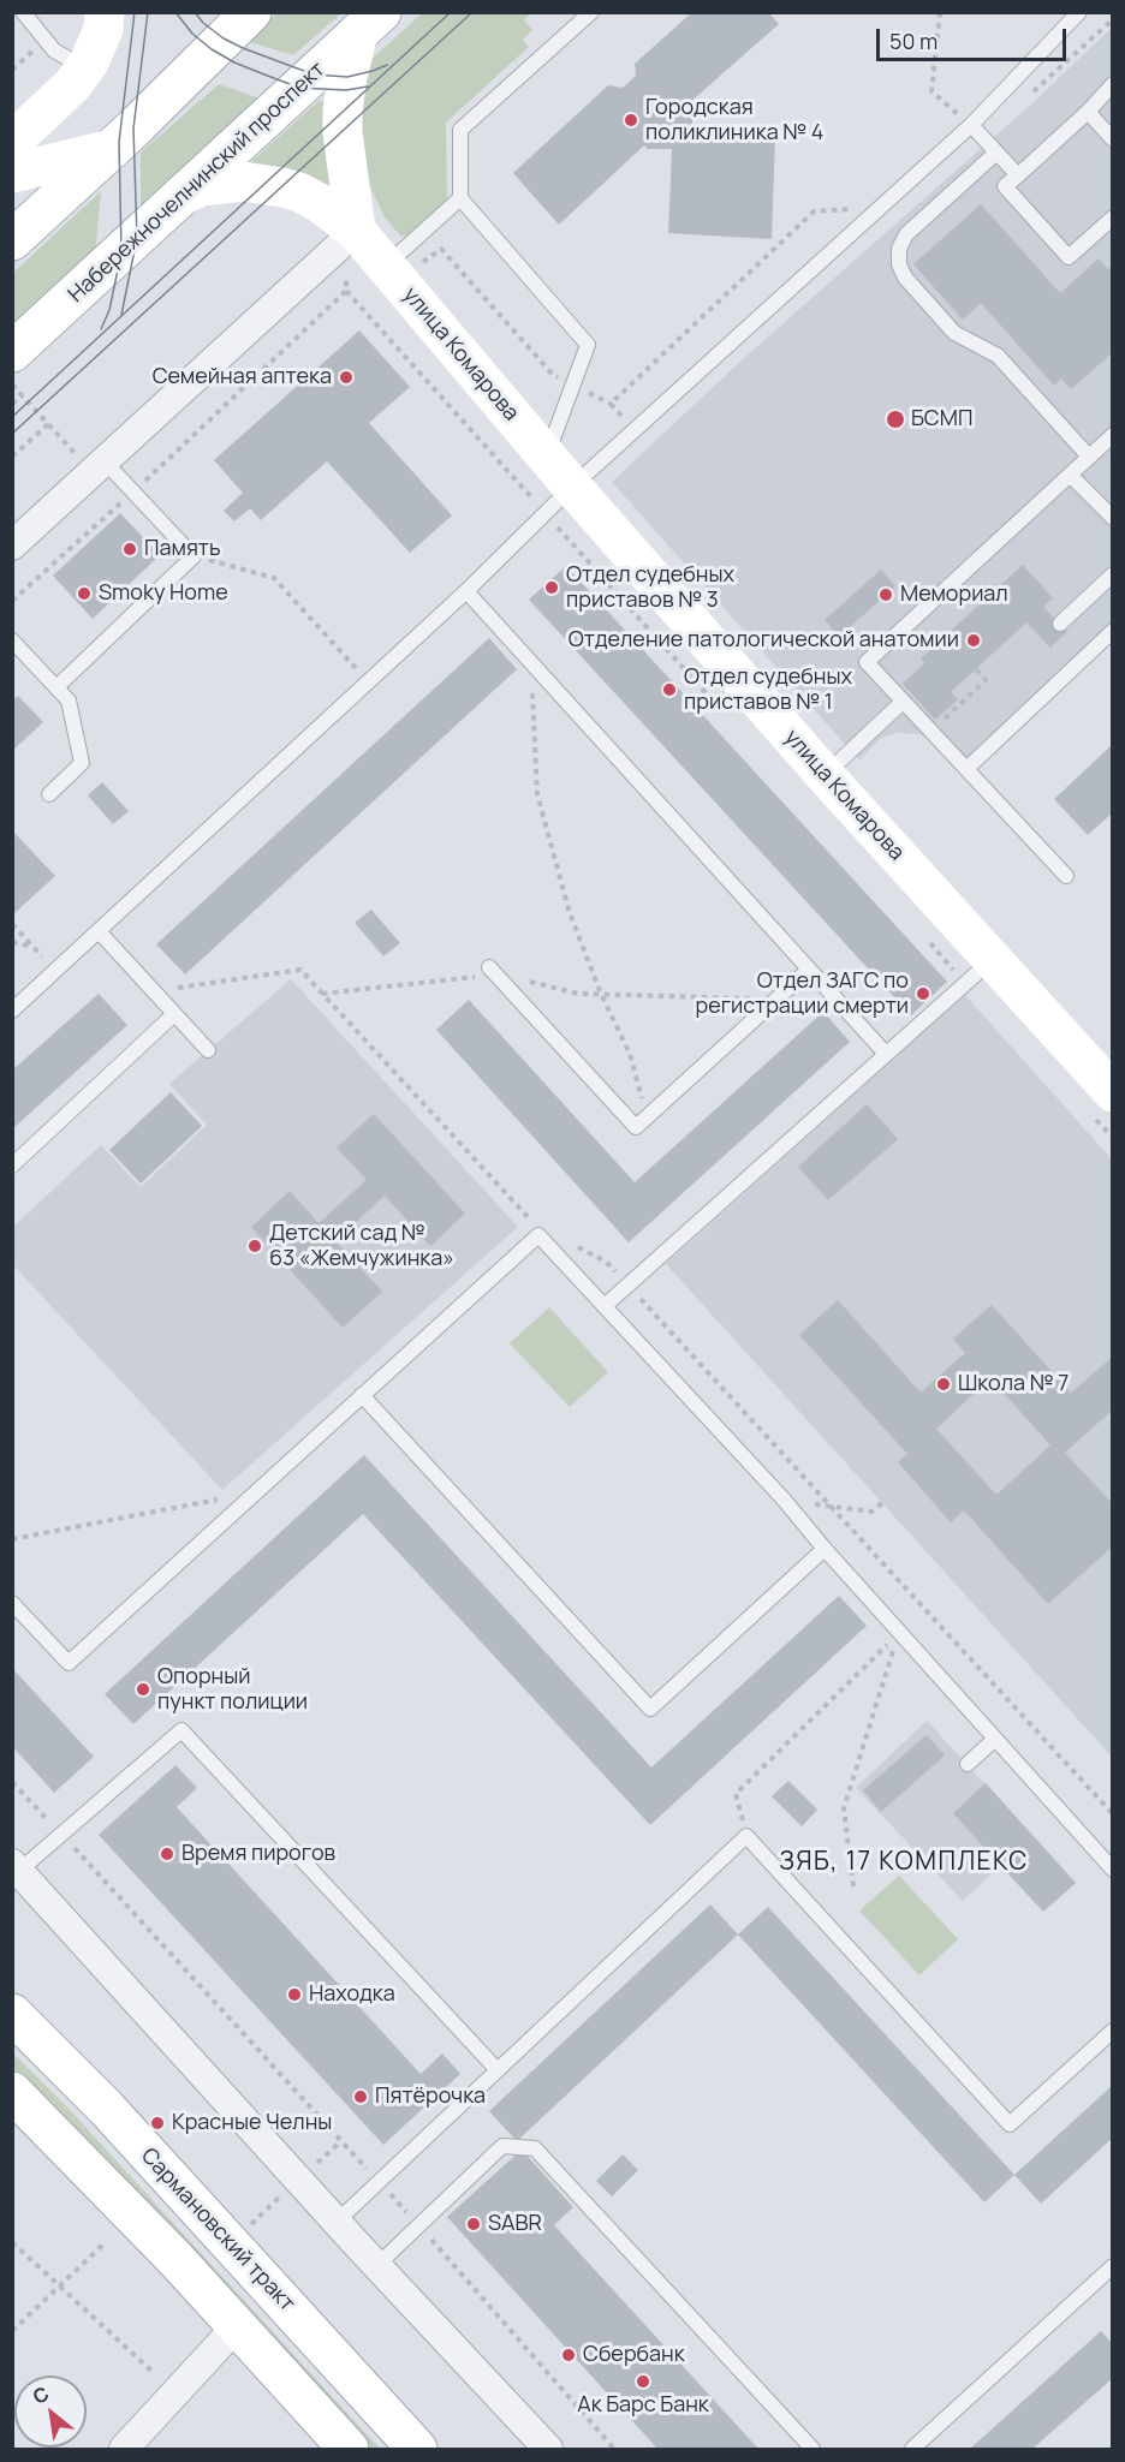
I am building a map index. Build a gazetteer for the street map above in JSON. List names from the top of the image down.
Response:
{
  "streets": {
    "main road": ["Набережночелнинский проспект", "улица Комарова", "Сармановский тракт"]
  },
  "crossings": [
    ["Набережночелнинский проспект", "улица Комарова"]
  ],
  "districts": ["ЗЯБ, 17 КОМПЛЕКС"],
  "places": [
    "Городская поликлиника № 4",
    "Семейная аптека",
    "БСМП",
    "Память",
    "Отдел судебных приставов № 3",
    "Smoky Home",
    "Мемориал",
    "Отделение патологической анатомии",
    "Отдел судебных приставов № 1",
    "Отдел ЗАГС по регистрации смерти",
    "Детский сад № 63 «Жемчужинка»",
    "Школа № 7",
    "Опорный пункт полиции",
    "Время пирогов",
    "Находка",
    "Пятёрочка",
    "Красные Челны",
    "SABR",
    "Сбербанк",
    "Ак Барс Банк"
  ],
  "scale_bar": "50 m",
  "north": "top left"
}
